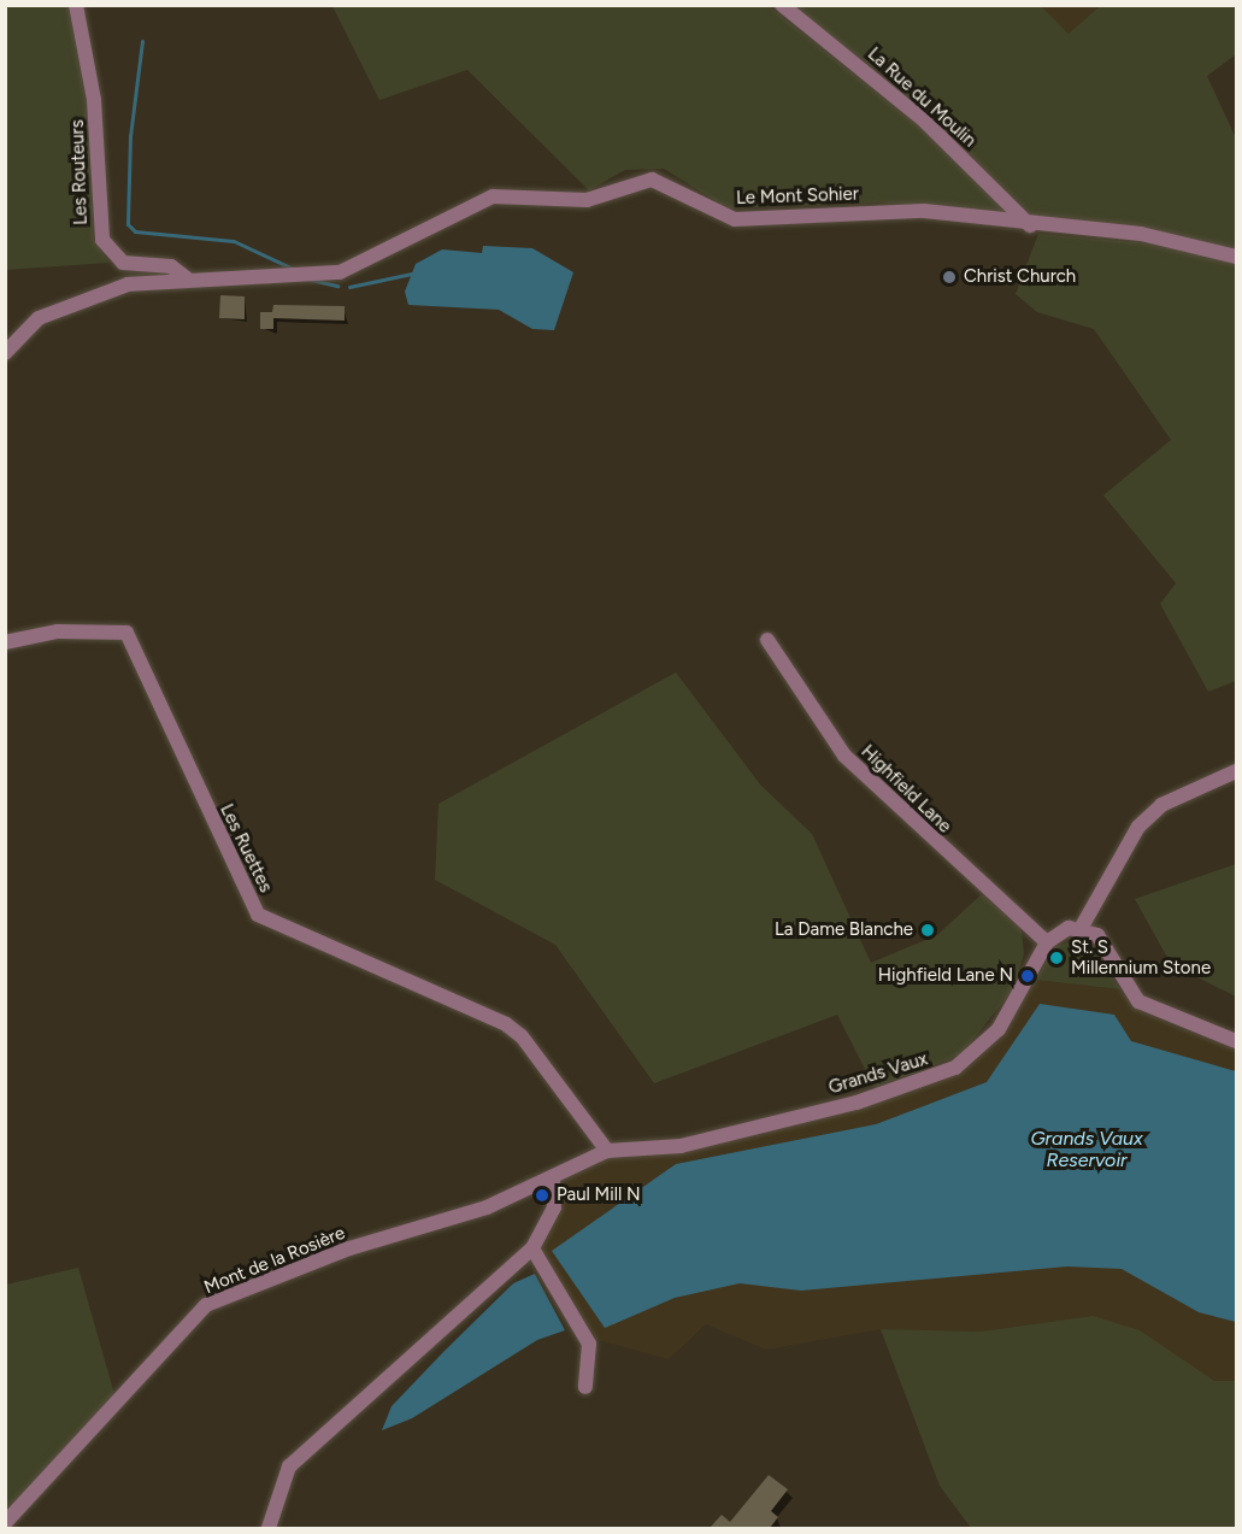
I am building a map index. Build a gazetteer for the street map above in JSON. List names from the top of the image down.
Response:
{
  "streets": {
    "street": [
      "La Rue du Moulin",
      "Les Routeurs",
      "Le Mont Sohier",
      "Highfield Lane",
      "Les Ruettes",
      "Grands Vaux",
      "Mont de la Rosière"
    ]
  },
  "crossings": [
    ["La Rue du Moulin", "Le Mont Sohier"],
    ["Les Routeurs", "Le Mont Sohier"],
    ["Highfield Lane", "Grands Vaux"],
    ["Les Ruettes", "Grands Vaux"],
    ["Grands Vaux", "Mont de la Rosière"]
  ],
  "water": ["Grands Vaux Reservoir"],
  "places": [
    "Christ Church",
    "La Dame Blanche",
    "St. S Millennium Stone",
    "Highfield Lane N",
    "Paul Mill N"
  ]
}
